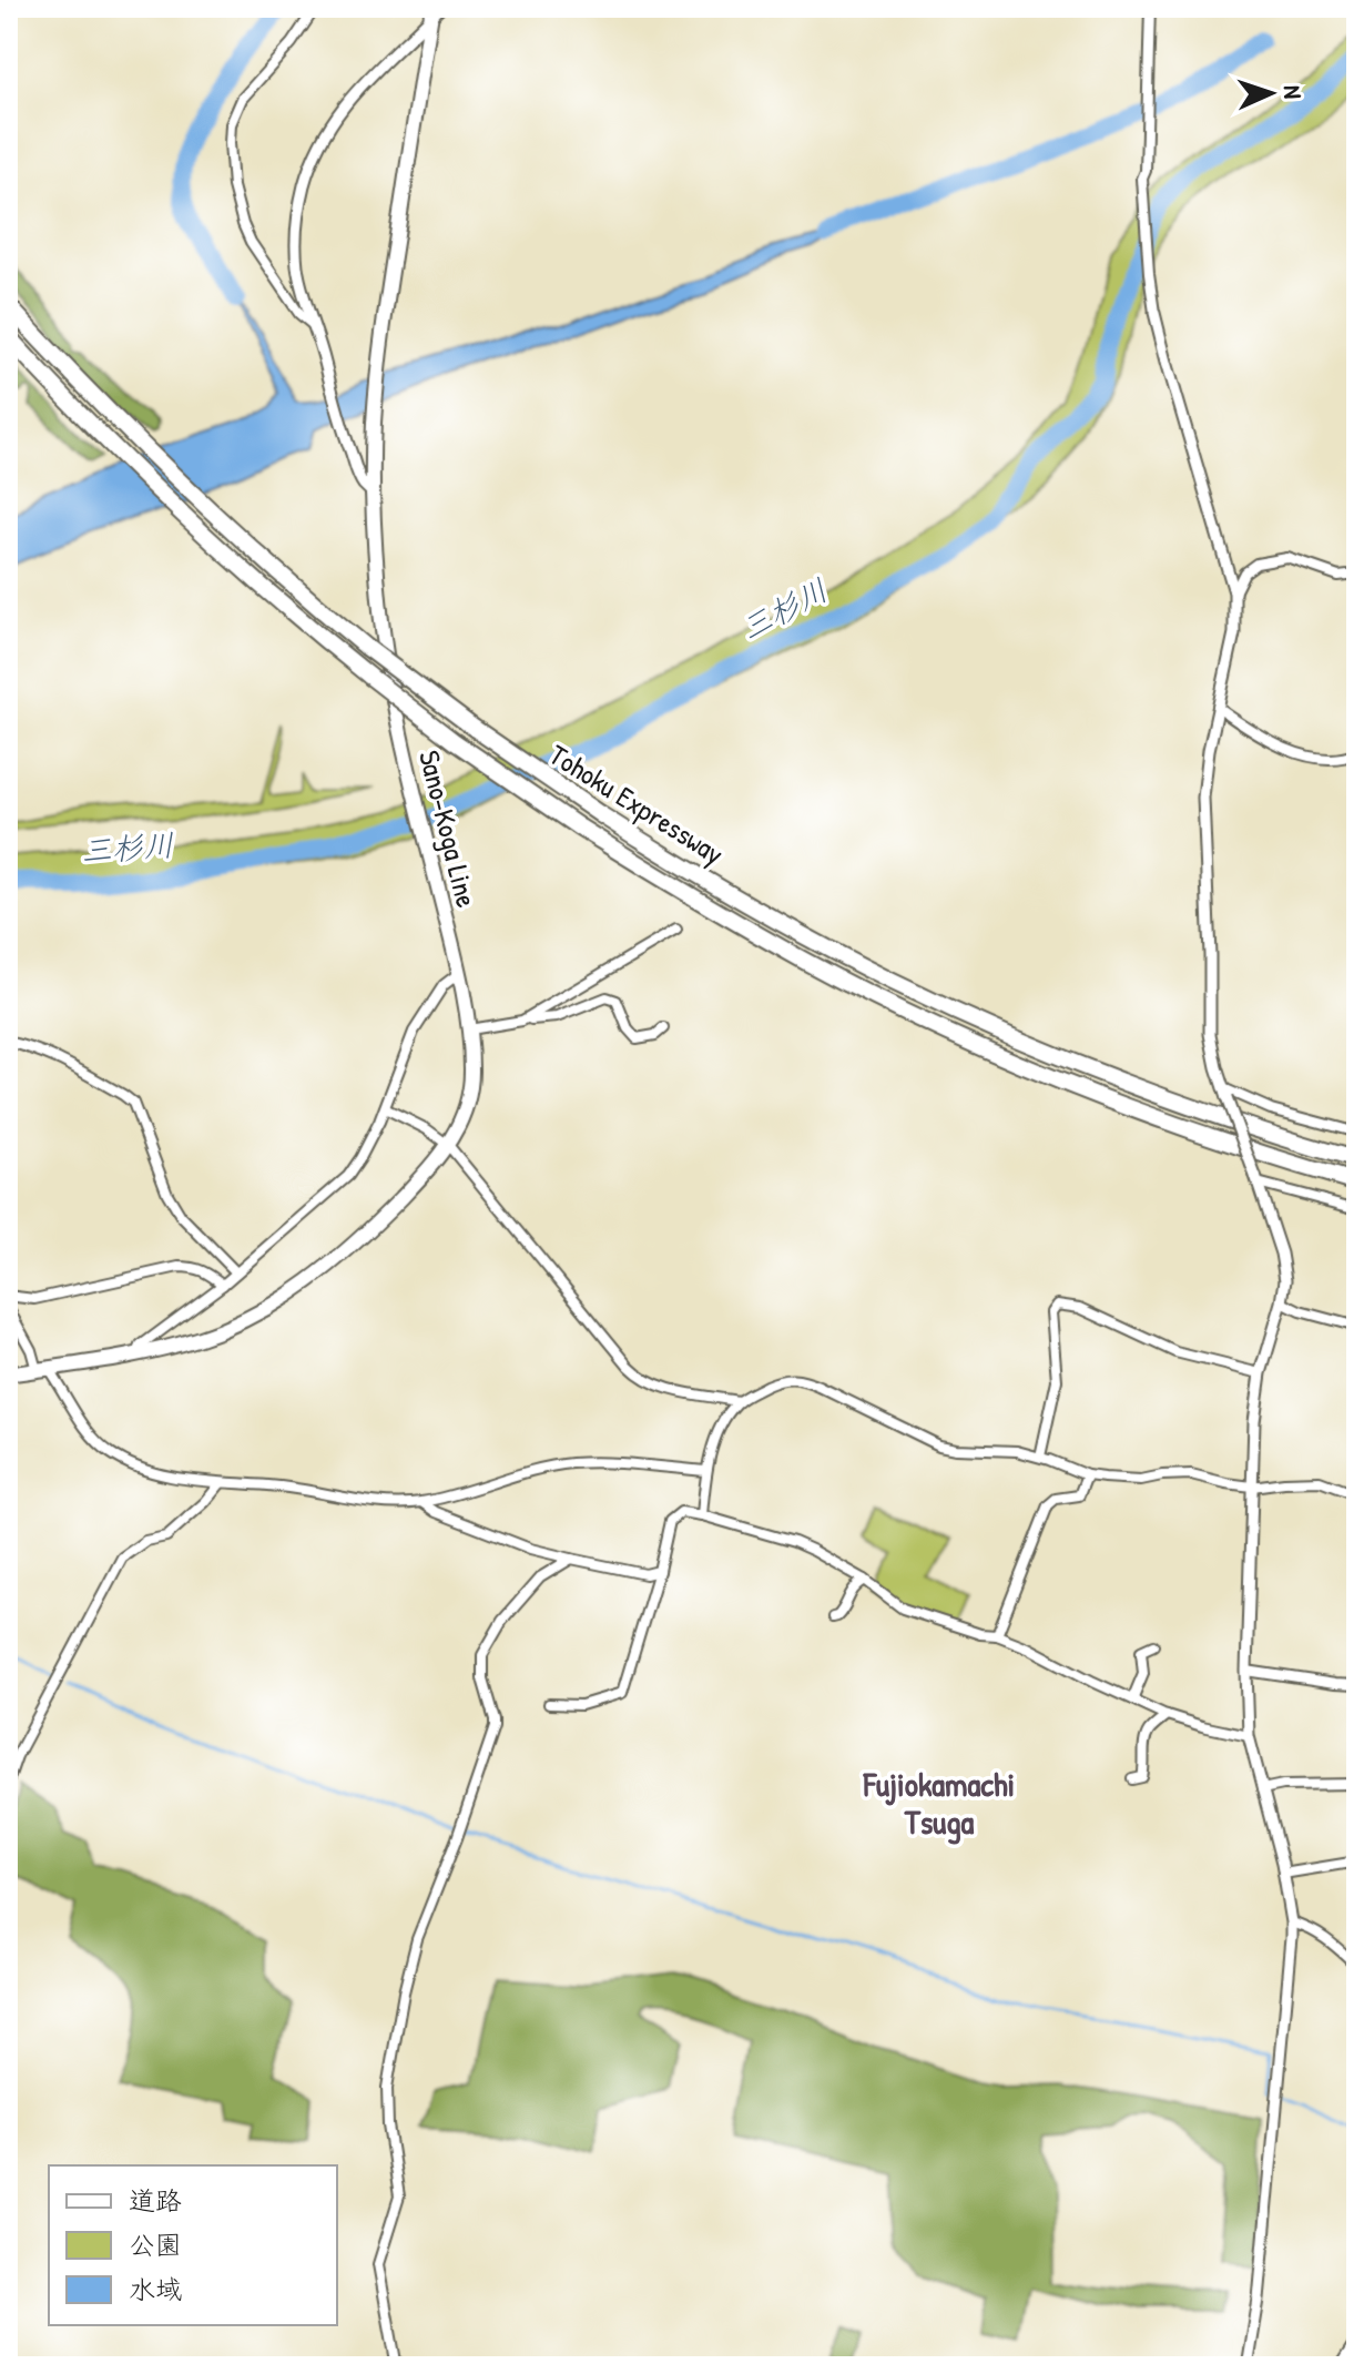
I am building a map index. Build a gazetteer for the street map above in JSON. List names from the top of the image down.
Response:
{
  "streets": {
    "highway": ["Tohoku Expressway"],
    "main road": ["Sano-Koga Line"]
  },
  "districts": ["Fujiokamachi Tsuga"],
  "water": ["三杉川"],
  "legend": ["道路", "公園", "水域"],
  "north": "right"
}
